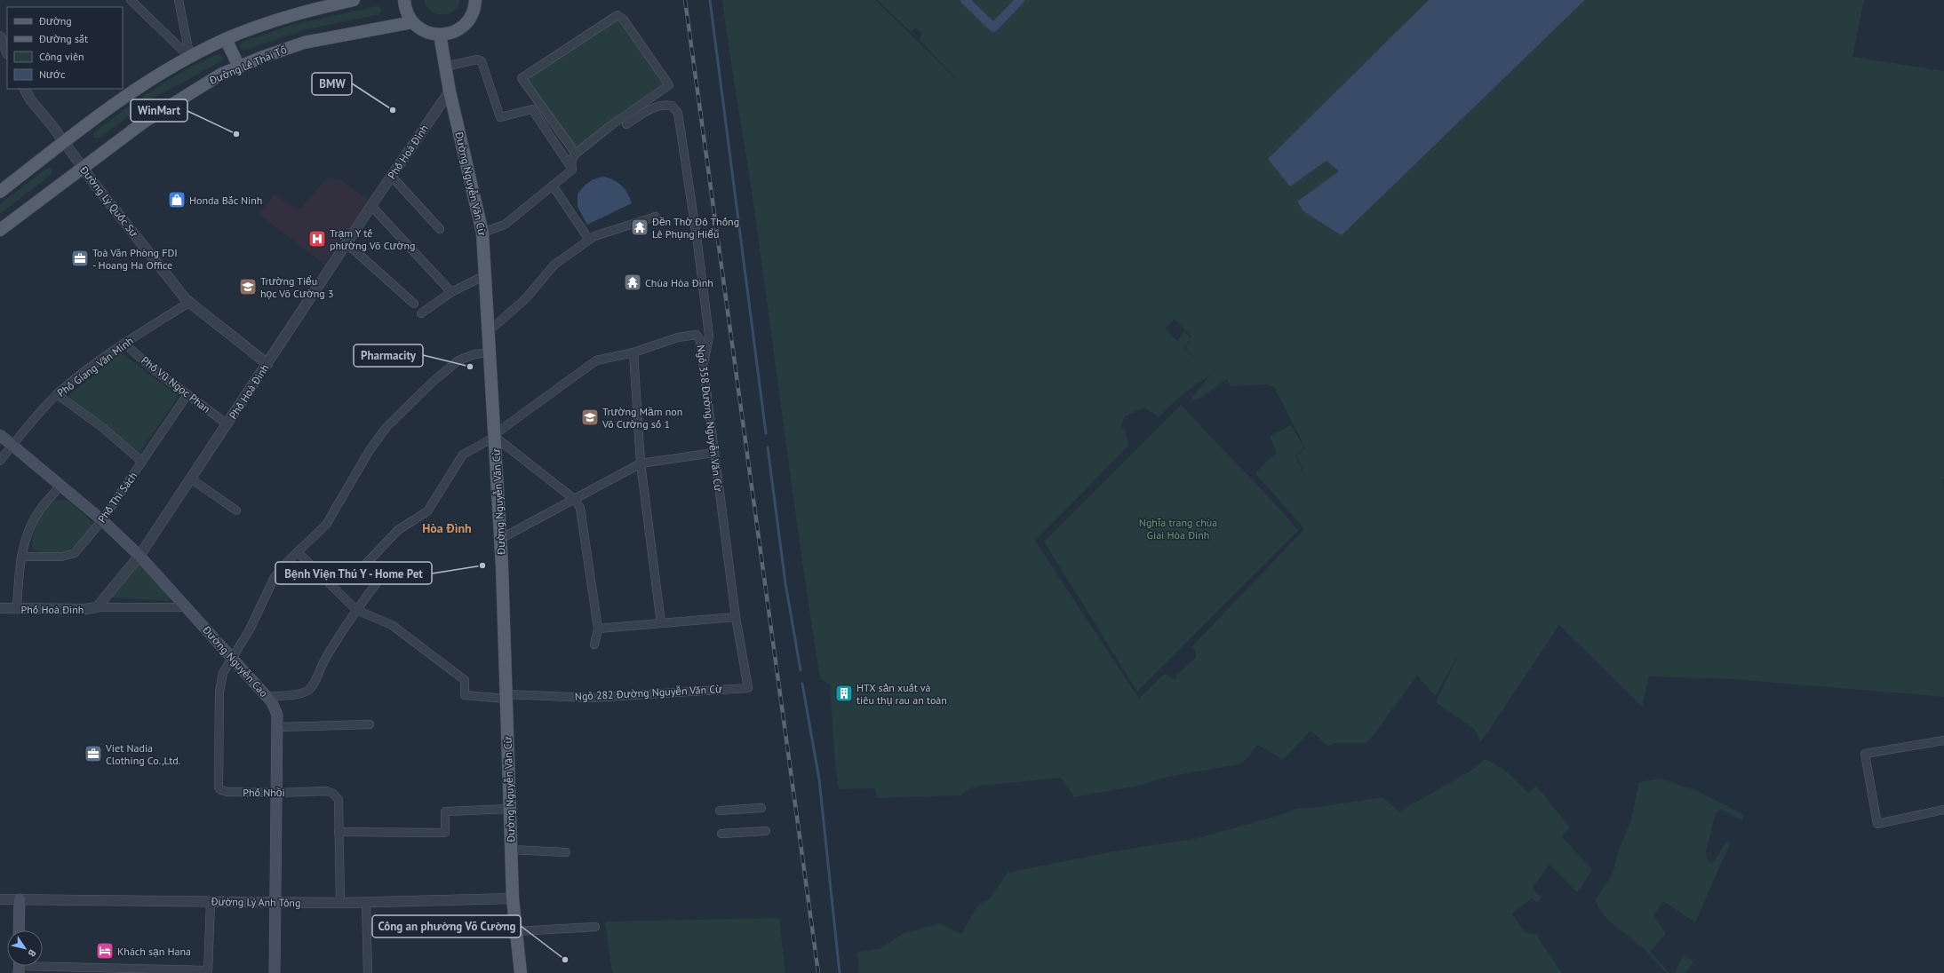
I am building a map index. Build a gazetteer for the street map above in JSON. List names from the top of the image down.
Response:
{
  "streets": {
    "main road": ["Đường Lê Thái Tổ", "Đường Nguyễn Văn Cừ", "Đường Nguyễn Cao"],
    "street": [
      "Phố Hoà Đình",
      "Đường Lý Quốc Sư",
      "Phố Giang Văn Minh",
      "Phố Vũ Ngọc Phan",
      "Ngõ 358 Đường Nguyễn Văn Cừ",
      "Phố Thi Sách",
      "Ngõ 282 Đường Nguyễn Văn Cừ",
      "Phố Nhồi",
      "Đường Lý Anh Tông"
    ]
  },
  "crossings": [
    ["Đường Lê Thái Tổ", "Đường Lý Quốc Sư"],
    ["Phố Hoà Đình", "Đường Nguyễn Văn Cừ"],
    ["Phố Hoà Đình", "Đường Lý Quốc Sư"],
    ["Phố Hoà Đình", "Phố Vũ Ngọc Phan"],
    ["Phố Hoà Đình", "Đường Nguyễn Cao"],
    ["Đường Nguyễn Văn Cừ", "Ngõ 358 Đường Nguyễn Văn Cừ"],
    ["Đường Nguyễn Văn Cừ", "Ngõ 282 Đường Nguyễn Văn Cừ"],
    ["Đường Nguyễn Văn Cừ", "Đường Lý Anh Tông"],
    ["Đường Lý Quốc Sư", "Phố Giang Văn Minh"],
    ["Phố Giang Văn Minh", "Phố Vũ Ngọc Phan"],
    ["Phố Giang Văn Minh", "Đường Nguyễn Cao"],
    ["Phố Vũ Ngọc Phan", "Phố Thi Sách"],
    ["Ngõ 358 Đường Nguyễn Văn Cừ", "Ngõ 282 Đường Nguyễn Văn Cừ"],
    ["Phố Thi Sách", "Đường Nguyễn Cao"],
    ["Đường Nguyễn Cao", "Phố Nhồi"],
    ["Đường Nguyễn Cao", "Đường Lý Anh Tông"],
    ["Phố Nhồi", "Đường Lý Anh Tông"]
  ],
  "districts": ["Hòa Đình"],
  "parks": ["Nghĩa trang chùa Giai Hòa Đình"],
  "places": {
    "other": [
      "BMW",
      "WinMart",
      "Pharmacity",
      "Bệnh Viện Thú Y - Home Pet",
      "Công an phường Võ Cường"
    ],
    "shop": ["Honda Bắc Ninh"],
    "temple": ["Đền Thờ Đô Thống Lê Phụng Hiểu", "Chùa Hòa Đình"],
    "hospital": ["Trạm Y tế phường Võ Cường"],
    "office": ["Toà Văn Phòng FDI - Hoang Ha Office", "Viet Nadia Clothing Co.,Ltd."],
    "school or university": ["Trường Tiểu học Võ Cường 3", "Trường Mầm non Võ Cường số 1"],
    "building": ["HTX sản xuất và tiêu thụ rau an toàn"],
    "hotel": ["Khách sạn Hana"]
  },
  "legend": [
    "Đường",
    "Đường sắt",
    "Công viên",
    "Nước"
  ],
  "north": "bottom right"
}
